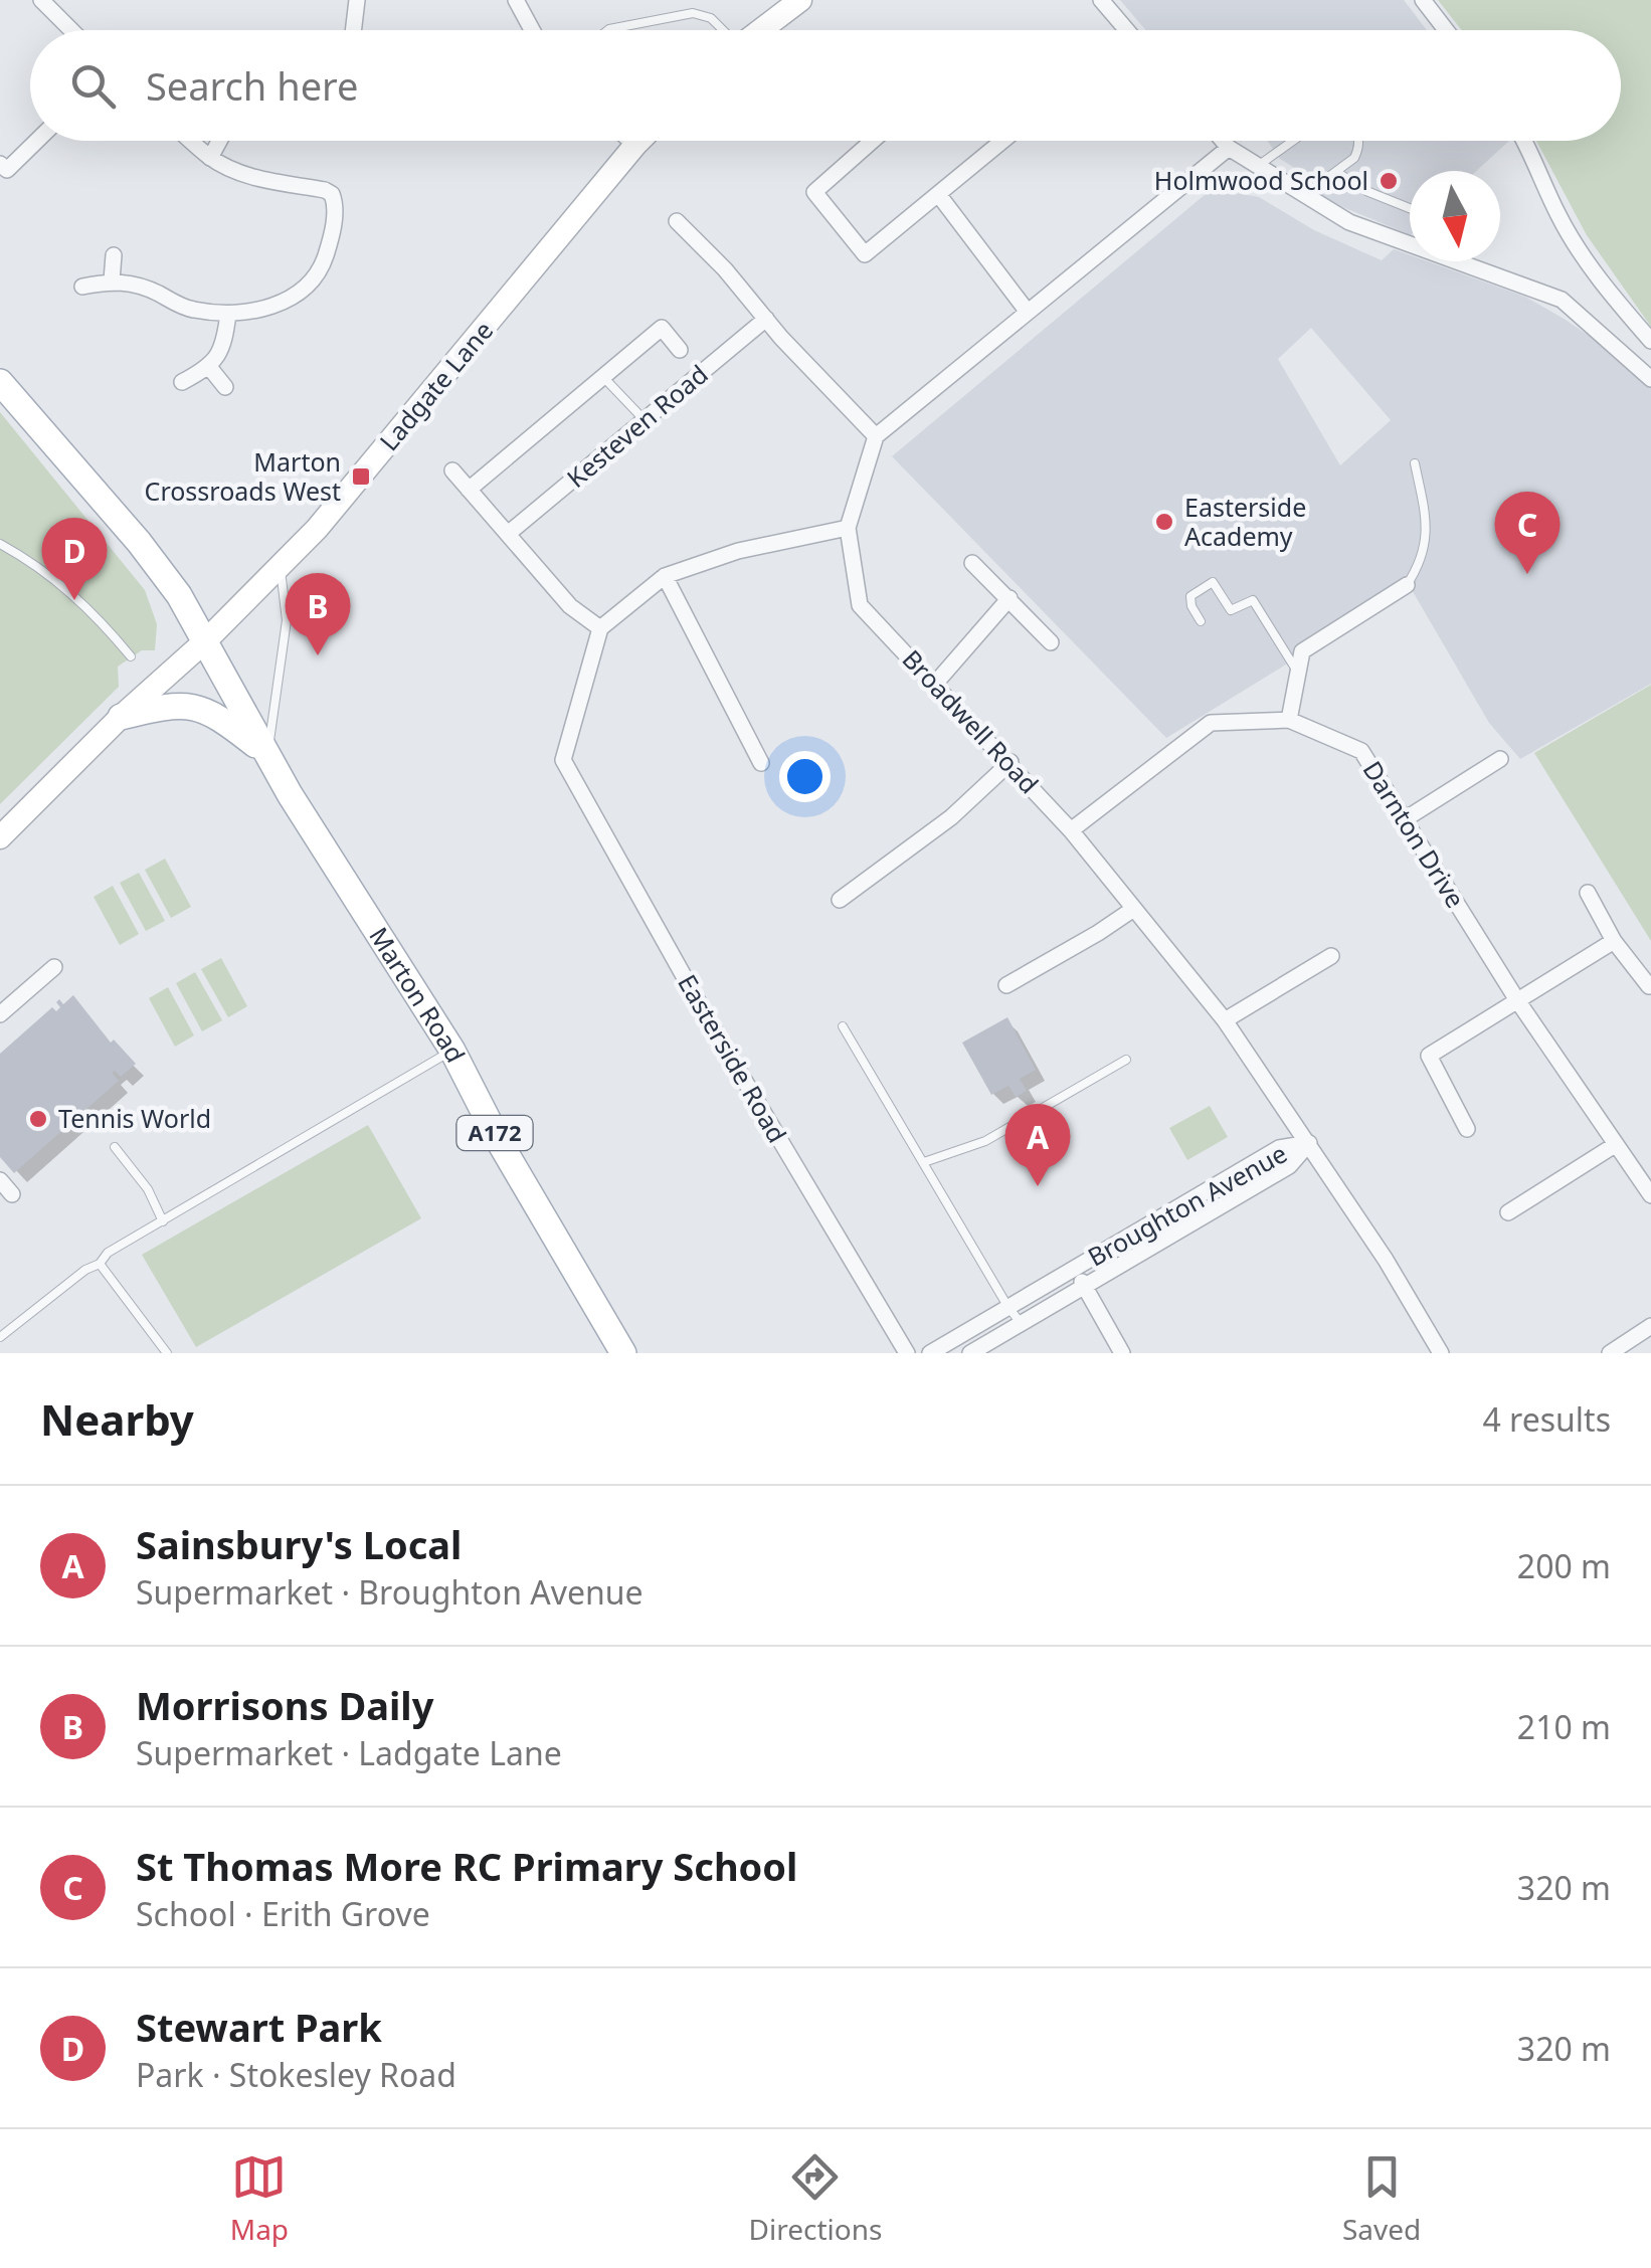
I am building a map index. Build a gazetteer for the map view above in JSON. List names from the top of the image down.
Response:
{
  "streets": {
    "main road": ["Ladgate Lane", "Marton Road", "A172"],
    "street": [
      "Kesteven Road",
      "Broadwell Road",
      "Darnton Drive",
      "Easterside Road",
      "Broughton Avenue"
    ]
  },
  "crossings": [
    ["Ladgate Lane", "Marton Road"],
    ["Ladgate Lane", "A172"],
    ["Broadwell Road", "Darnton Drive"],
    ["Broadwell Road", "Broughton Avenue"],
    ["Marton Road", "A172"]
  ],
  "places": {
    "other": ["Holmwood School", "Easterside Academy", "Tennis World"],
    "transit": ["Marton Crossroads West"]
  },
  "north": "bottom",
  "page": {
    "search": "Search here",
    "pins": [
      "C",
      "D",
      "B",
      "A"
    ],
    "heading": ["Nearby", "4 results"],
    "list": [
      {
        "mark": "A",
        "name": "Sainsbury's Local",
        "note": "Supermarket · Broughton Avenue",
        "value": "200 m"
      },
      {
        "mark": "B",
        "name": "Morrisons Daily",
        "note": "Supermarket · Ladgate Lane",
        "value": "210 m"
      },
      {
        "mark": "C",
        "name": "St Thomas More RC Primary School",
        "note": "School · Erith Grove",
        "value": "320 m"
      },
      {
        "mark": "D",
        "name": "Stewart Park",
        "note": "Park · Stokesley Road",
        "value": "320 m"
      }
    ],
    "nav": ["Map", "Directions", "Saved"]
  }
}
